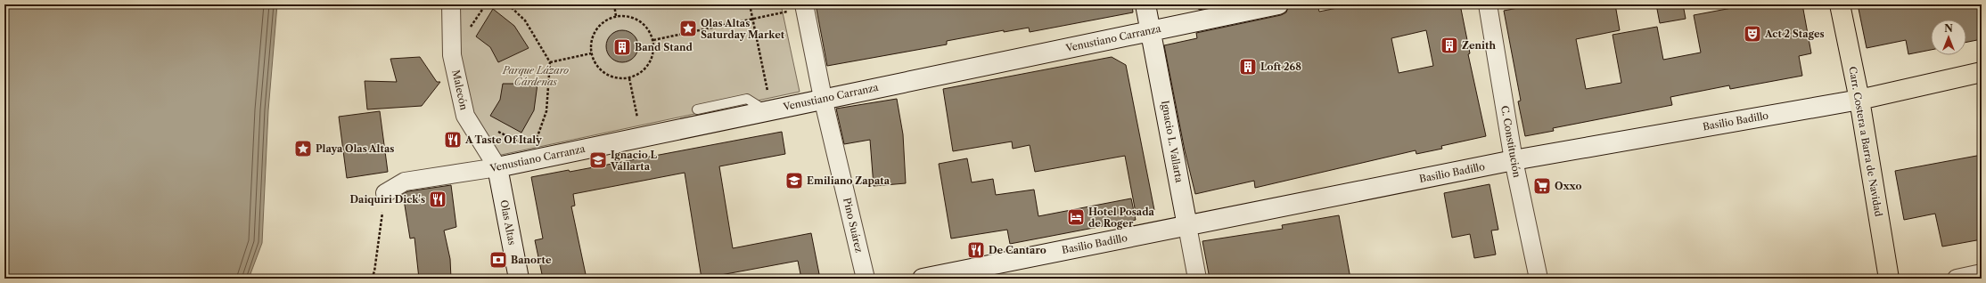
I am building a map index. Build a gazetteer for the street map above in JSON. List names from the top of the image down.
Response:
{
  "streets": {
    "main road": ["Basilio Badillo", "Carr. Costera a Barra de Navidad"],
    "street": [
      "Venustiano Carranza",
      "Malecón",
      "Ignacio L. Vallarta",
      "C. Constitución",
      "Olas Altas",
      "Pino Suárez"
    ]
  },
  "crossings": [
    ["Venustiano Carranza", "Malecón"],
    ["Venustiano Carranza", "Ignacio L. Vallarta"],
    ["Venustiano Carranza", "Olas Altas"],
    ["Venustiano Carranza", "Pino Suárez"],
    ["Malecón", "Olas Altas"],
    ["Basilio Badillo", "Ignacio L. Vallarta"],
    ["Basilio Badillo", "C. Constitución"],
    ["Basilio Badillo", "Carr. Costera a Barra de Navidad"]
  ],
  "parks": ["Parque Lázaro Cárdenas"],
  "places": {
    "place": ["Olas Altas Saturday Market", "Playa Olas Altas"],
    "theatre": ["Act 2 Stages"],
    "building": ["Zenith", "Band Stand", "Loft 268"],
    "restaurant": ["A Taste Of Italy", "Daiquiri Dick's", "De Cantaro"],
    "school or university": ["Ignacio L Vallarta", "Emiliano Zapata"],
    "supermarket": ["Oxxo"],
    "hotel": ["Hotel Posada de Roger"],
    "bank": ["Banorte"]
  },
  "north": "top"
}
